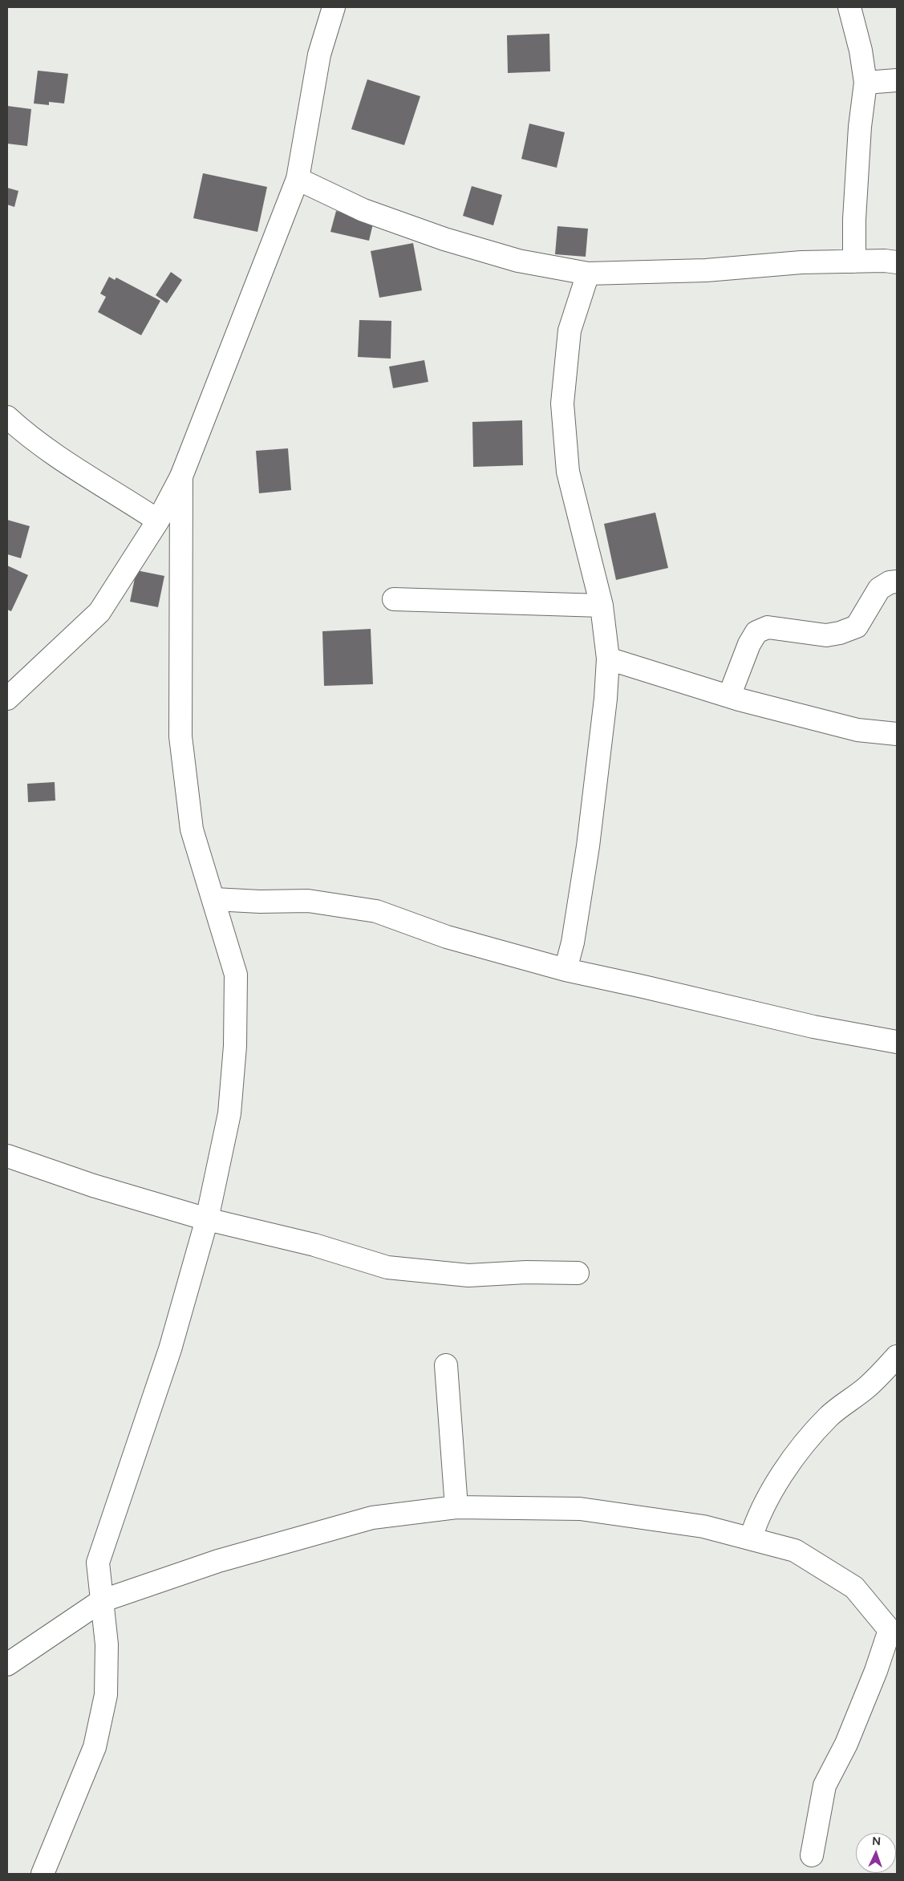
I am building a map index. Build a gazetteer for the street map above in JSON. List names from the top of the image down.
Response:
{
  "north": "top"
}
